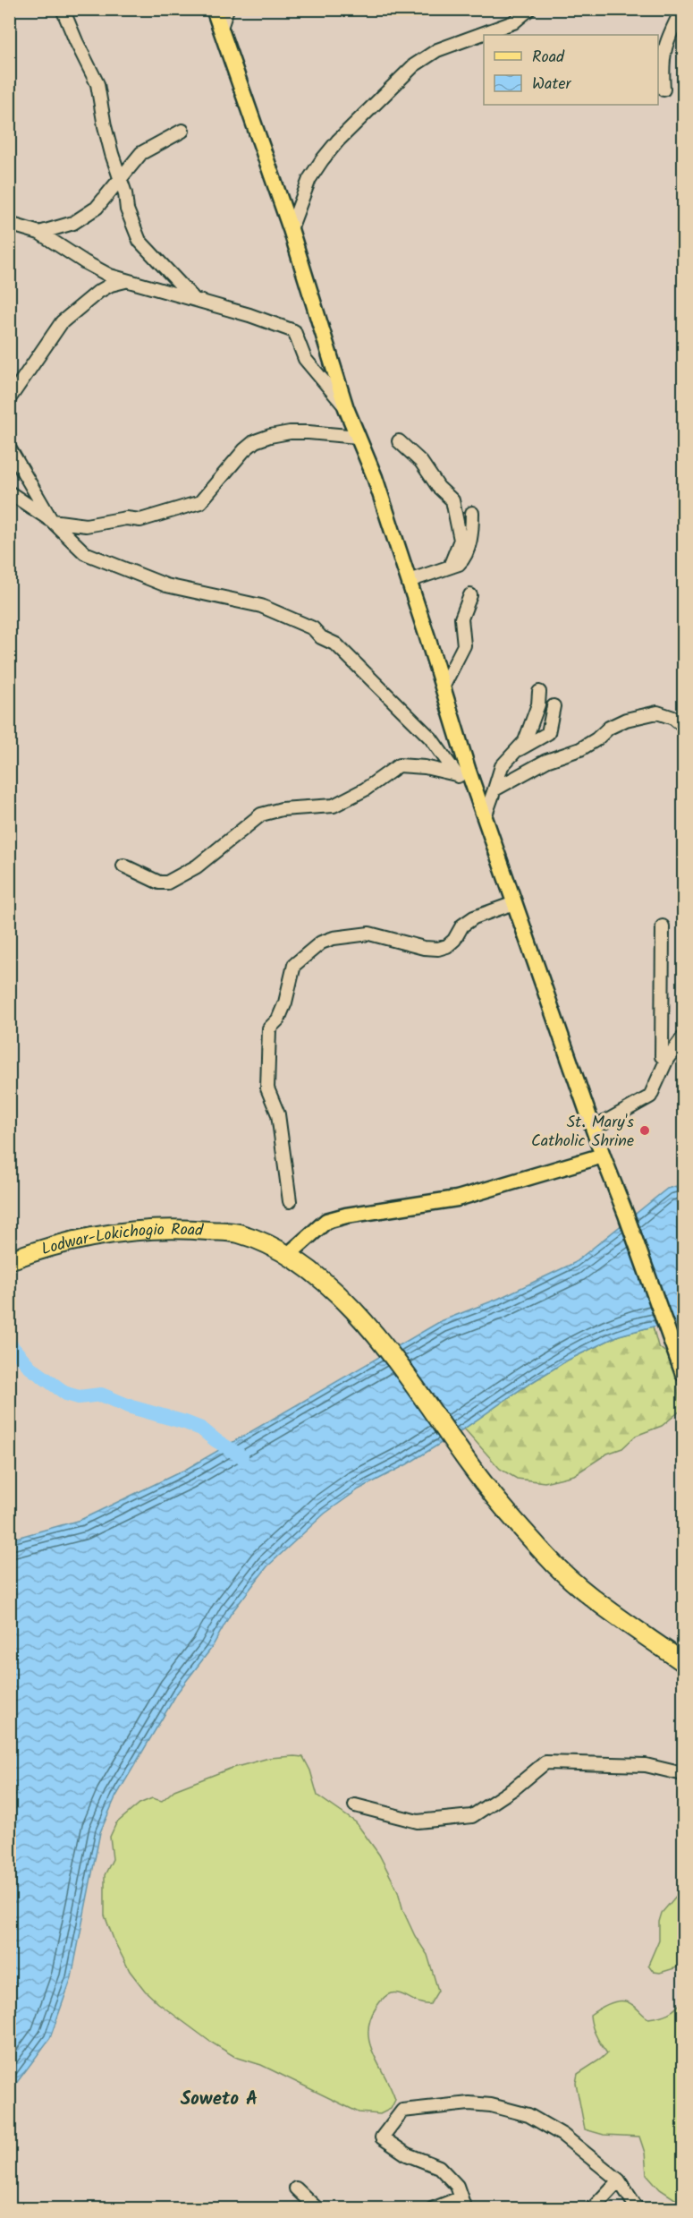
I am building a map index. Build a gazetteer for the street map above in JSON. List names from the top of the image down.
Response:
{
  "streets": {
    "highway": ["Lodwar-Lokichogio Road"]
  },
  "districts": ["Soweto A"],
  "places": ["St. Mary's Catholic Shrine"],
  "legend": ["Road", "Water"]
}
